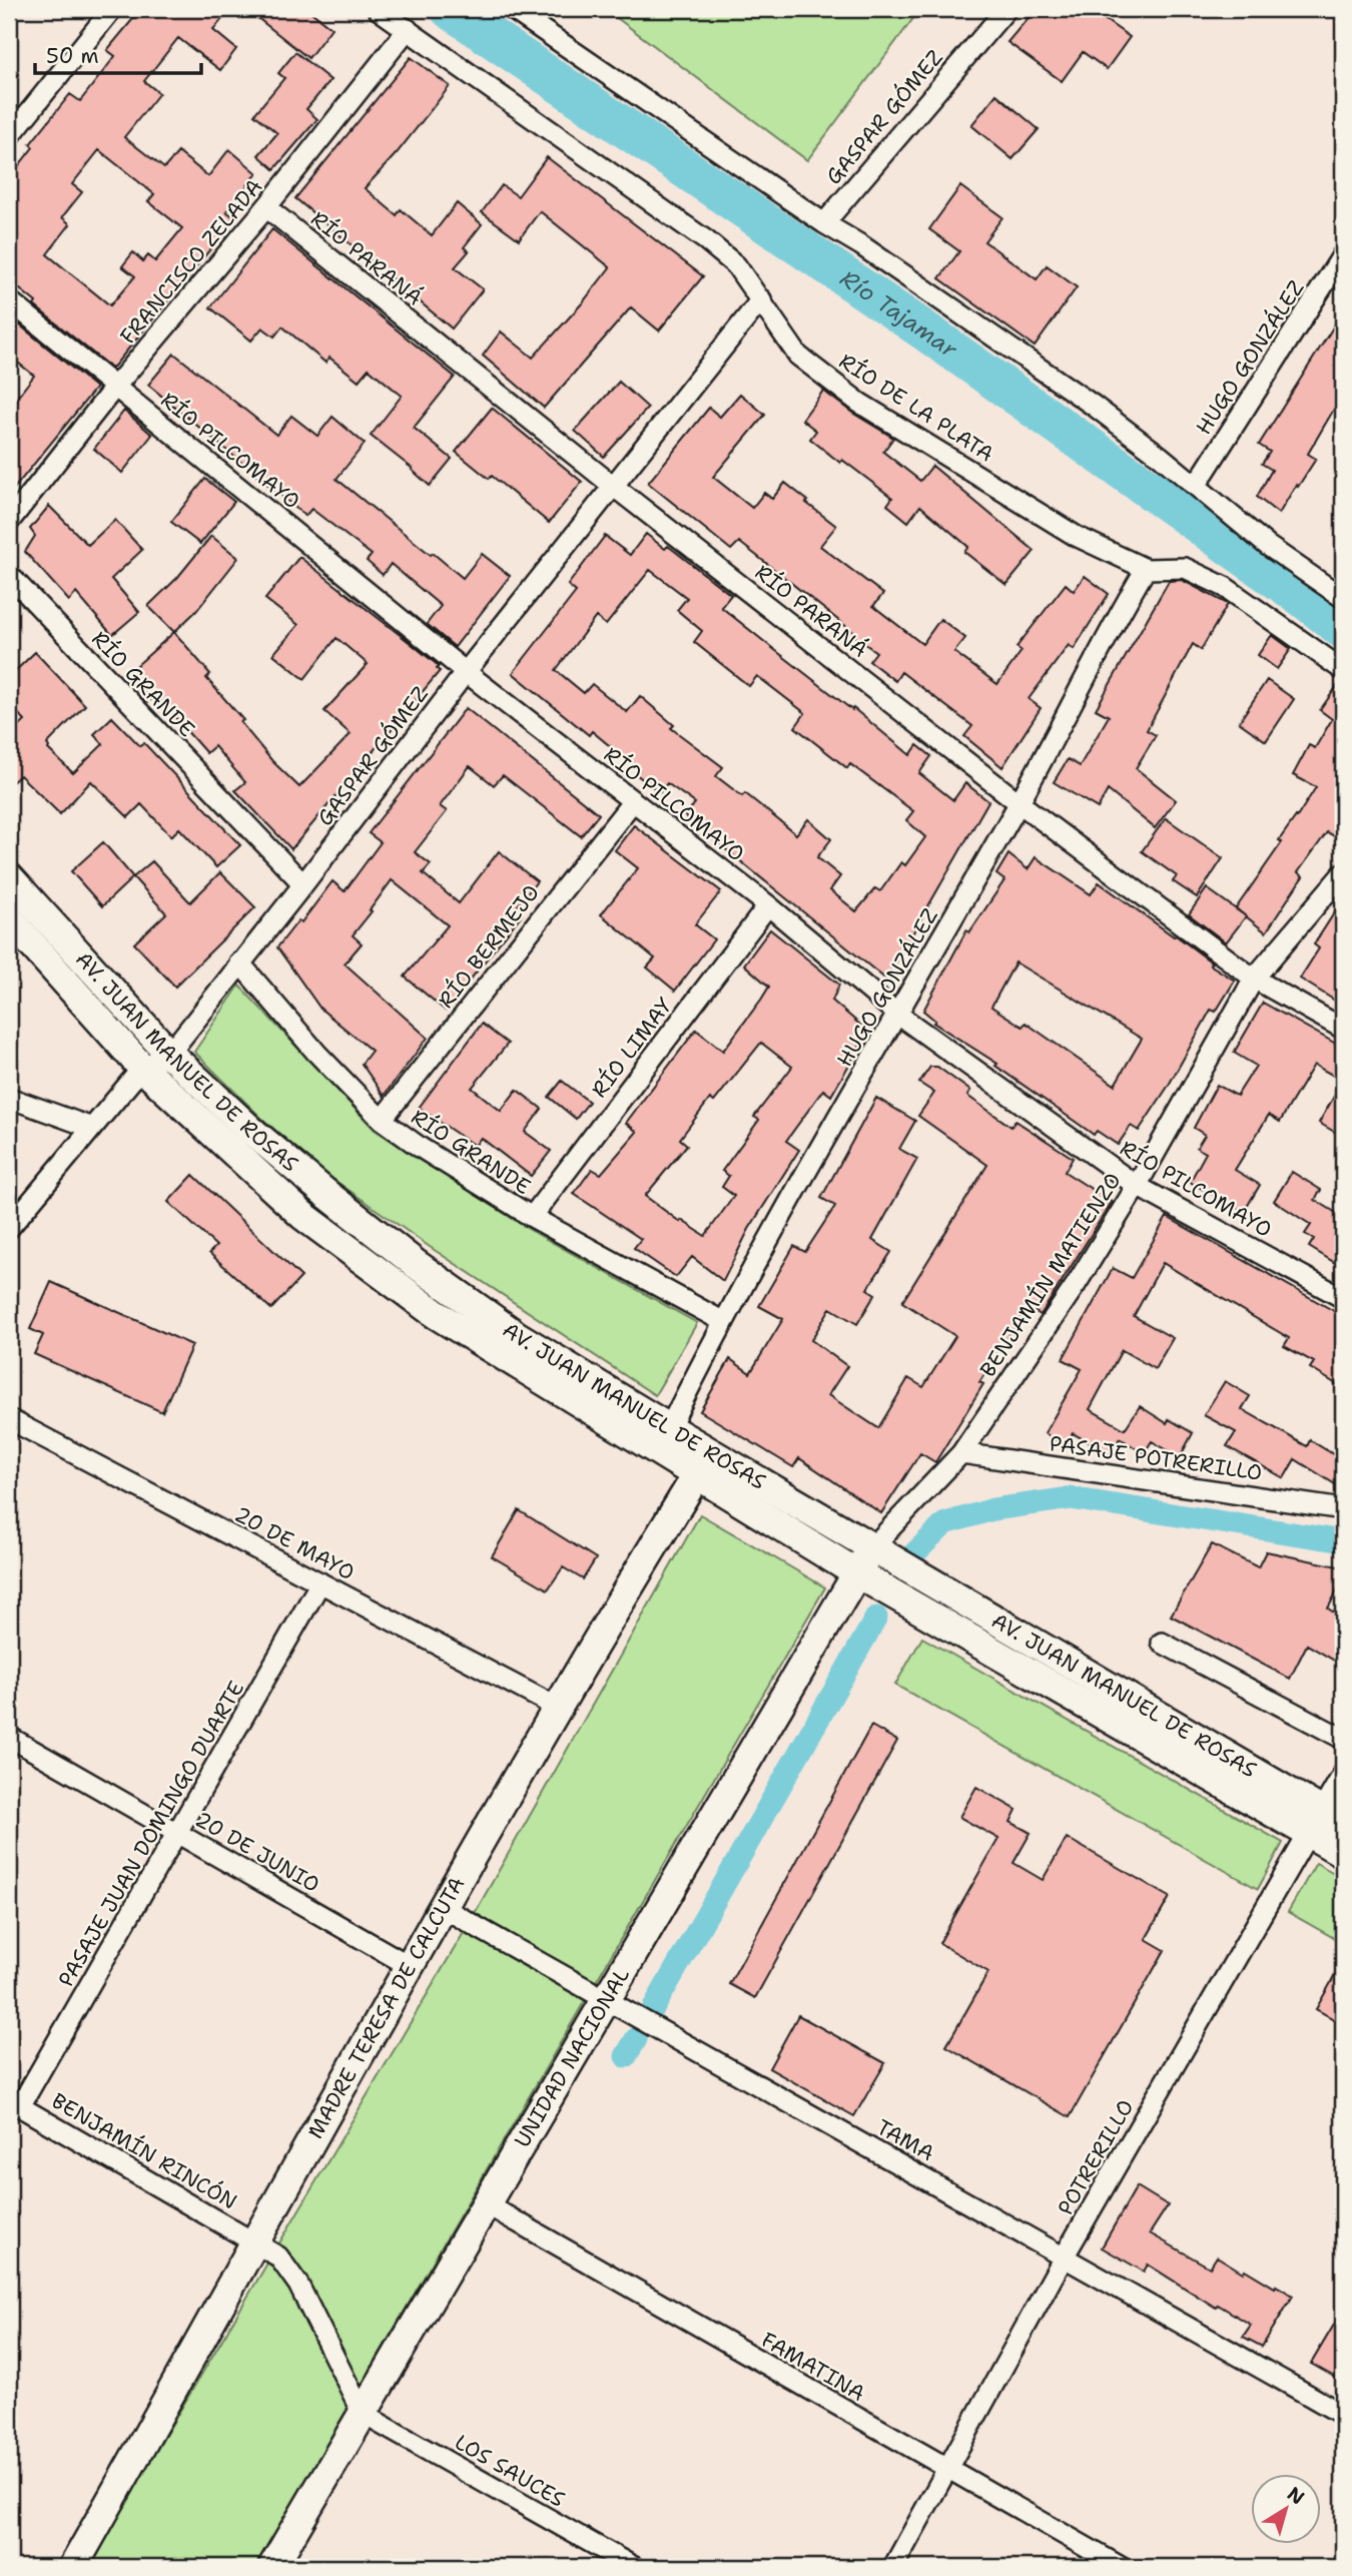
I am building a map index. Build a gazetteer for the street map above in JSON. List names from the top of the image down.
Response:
{
  "streets": {
    "main road": ["AV. JUAN MANUEL DE ROSAS", "MADRE TERESA DE CALCUTA", "UNIDAD NACIONAL"],
    "street": [
      "GASPAR GÓMEZ",
      "RÍO PARANÁ",
      "FRANCISCO ZELADA",
      "HUGO GONZÁLEZ",
      "RÍO DE LA PLATA",
      "RÍO PILCOMAYO",
      "RÍO GRANDE",
      "RÍO BERMEJO",
      "RÍO LIMAY",
      "BENJAMÍN MATIENZO",
      "PASAJE POTRERILLO",
      "20 DE MAYO",
      "PASAJE JUAN DOMINGO DUARTE",
      "20 DE JUNIO",
      "TAMA",
      "BENJAMÍN RINCÓN",
      "POTRERILLO",
      "FAMATINA",
      "LOS SAUCES"
    ]
  },
  "crossings": [
    ["GASPAR GÓMEZ", "RÍO PARANÁ"],
    ["GASPAR GÓMEZ", "RÍO DE LA PLATA"],
    ["GASPAR GÓMEZ", "RÍO PILCOMAYO"],
    ["GASPAR GÓMEZ", "RÍO GRANDE"],
    ["GASPAR GÓMEZ", "AV. JUAN MANUEL DE ROSAS"],
    ["RÍO PARANÁ", "FRANCISCO ZELADA"],
    ["RÍO PARANÁ", "HUGO GONZÁLEZ"],
    ["RÍO PARANÁ", "BENJAMÍN MATIENZO"],
    ["FRANCISCO ZELADA", "RÍO DE LA PLATA"],
    ["FRANCISCO ZELADA", "RÍO PILCOMAYO"],
    ["HUGO GONZÁLEZ", "RÍO DE LA PLATA"],
    ["HUGO GONZÁLEZ", "RÍO PILCOMAYO"],
    ["HUGO GONZÁLEZ", "RÍO GRANDE"],
    ["HUGO GONZÁLEZ", "AV. JUAN MANUEL DE ROSAS"],
    ["RÍO PILCOMAYO", "RÍO BERMEJO"],
    ["RÍO PILCOMAYO", "RÍO LIMAY"],
    ["RÍO PILCOMAYO", "BENJAMÍN MATIENZO"],
    ["RÍO GRANDE", "RÍO BERMEJO"],
    ["RÍO GRANDE", "RÍO LIMAY"],
    ["AV. JUAN MANUEL DE ROSAS", "BENJAMÍN MATIENZO"],
    ["AV. JUAN MANUEL DE ROSAS", "MADRE TERESA DE CALCUTA"],
    ["AV. JUAN MANUEL DE ROSAS", "UNIDAD NACIONAL"],
    ["AV. JUAN MANUEL DE ROSAS", "POTRERILLO"],
    ["BENJAMÍN MATIENZO", "PASAJE POTRERILLO"],
    ["BENJAMÍN MATIENZO", "UNIDAD NACIONAL"],
    ["20 DE MAYO", "PASAJE JUAN DOMINGO DUARTE"],
    ["20 DE MAYO", "MADRE TERESA DE CALCUTA"],
    ["PASAJE JUAN DOMINGO DUARTE", "20 DE JUNIO"],
    ["PASAJE JUAN DOMINGO DUARTE", "BENJAMÍN RINCÓN"],
    ["20 DE JUNIO", "MADRE TERESA DE CALCUTA"],
    ["MADRE TERESA DE CALCUTA", "TAMA"],
    ["MADRE TERESA DE CALCUTA", "BENJAMÍN RINCÓN"],
    ["UNIDAD NACIONAL", "TAMA"],
    ["UNIDAD NACIONAL", "BENJAMÍN RINCÓN"],
    ["UNIDAD NACIONAL", "FAMATINA"],
    ["UNIDAD NACIONAL", "LOS SAUCES"],
    ["TAMA", "POTRERILLO"],
    ["BENJAMÍN RINCÓN", "LOS SAUCES"],
    ["POTRERILLO", "FAMATINA"]
  ],
  "water": ["Río Tajamar"],
  "scale_bar": "50 m",
  "north": "top right"
}
